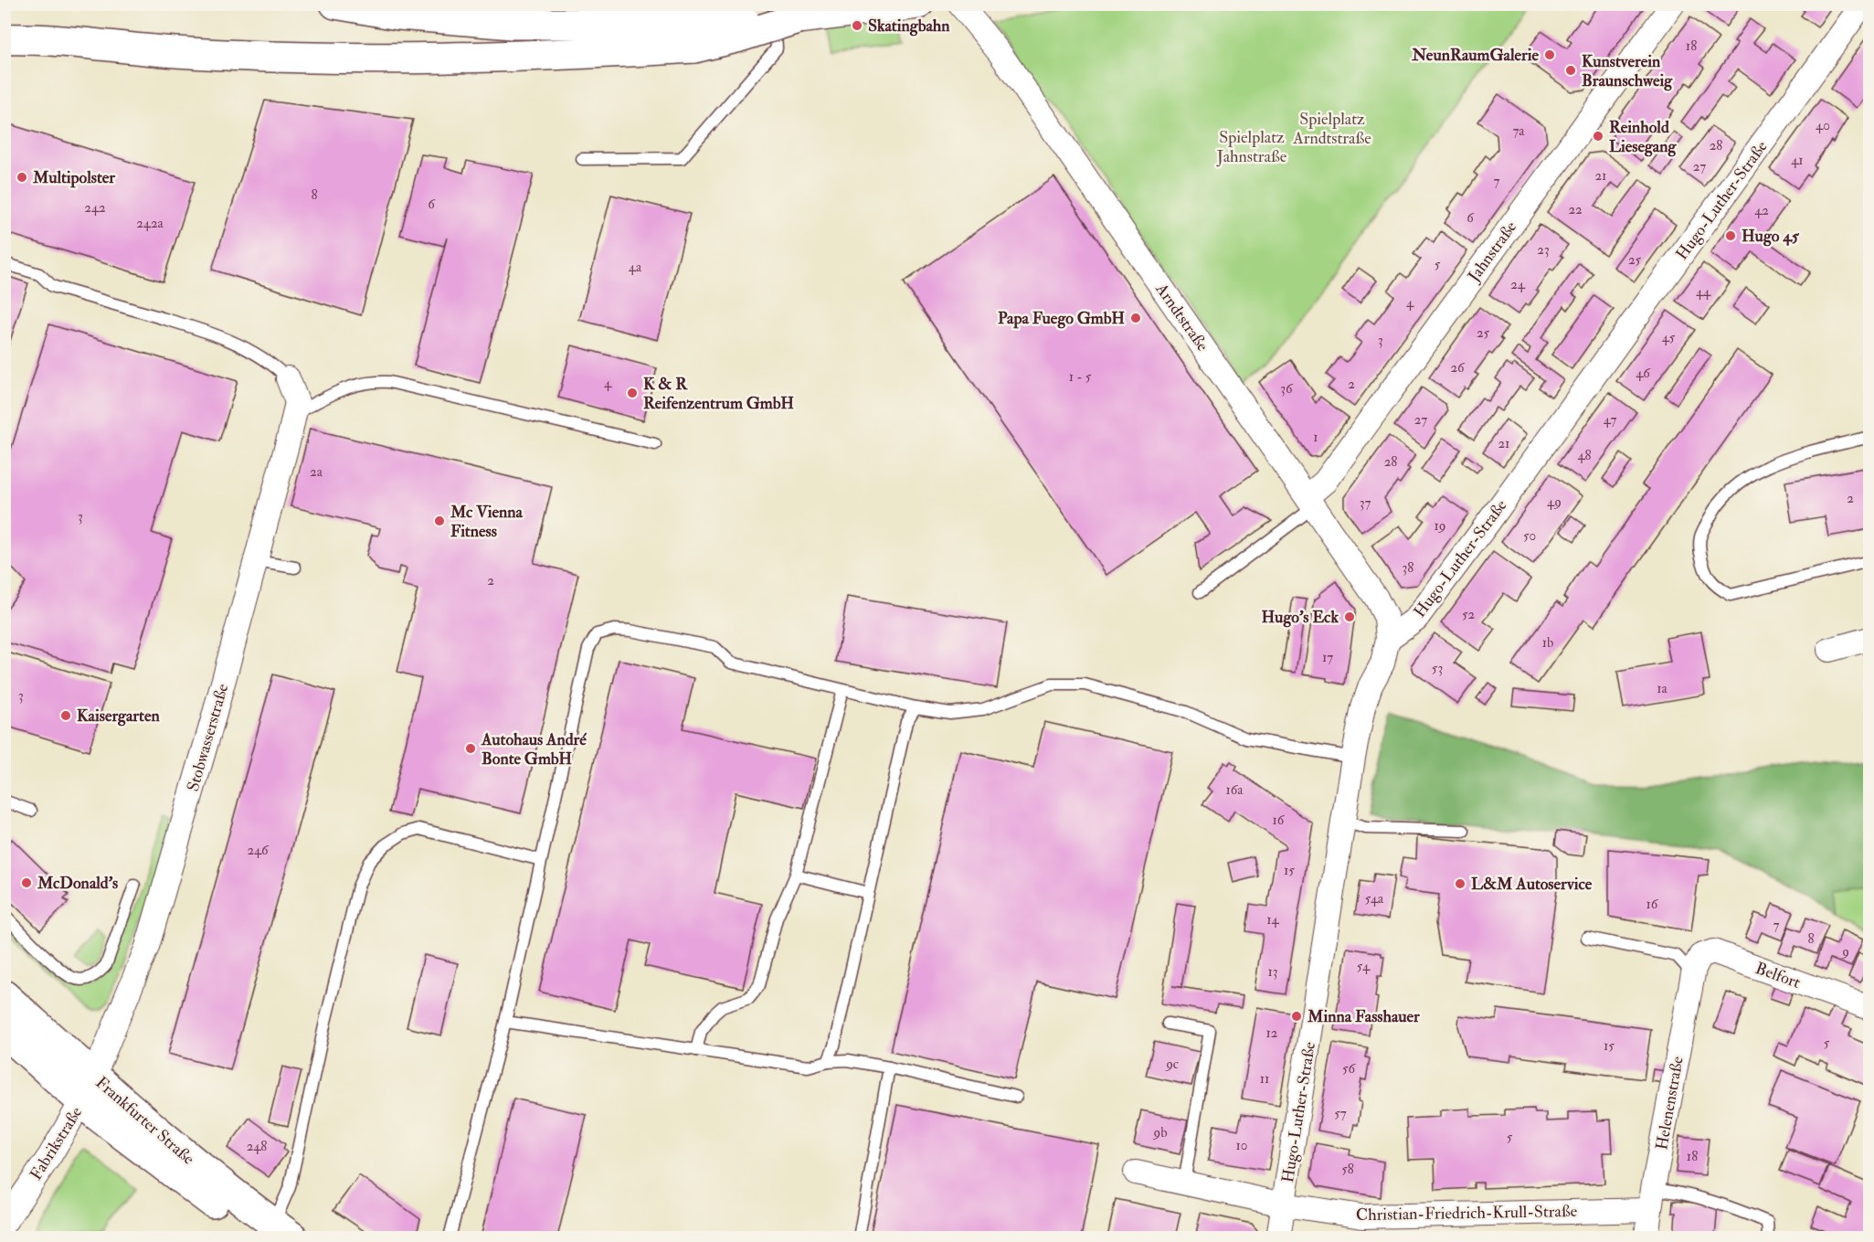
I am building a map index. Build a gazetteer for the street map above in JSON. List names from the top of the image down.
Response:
{
  "streets": {
    "main road": ["Frankfurter Straße"],
    "street": [
      "Hugo-Luther-Straße",
      "Jahnstraße",
      "Arndtstraße",
      "Stobwasserstraße",
      "Belfort",
      "Helenenstraße",
      "Fabrikstraße",
      "Christian-Friedrich-Krull-Straße"
    ]
  },
  "crossings": [
    ["Hugo-Luther-Straße", "Arndtstraße"],
    ["Hugo-Luther-Straße", "Christian-Friedrich-Krull-Straße"],
    ["Jahnstraße", "Arndtstraße"],
    ["Stobwasserstraße", "Frankfurter Straße"],
    ["Stobwasserstraße", "Fabrikstraße"],
    ["Belfort", "Helenenstraße"],
    ["Helenenstraße", "Christian-Friedrich-Krull-Straße"],
    ["Frankfurter Straße", "Fabrikstraße"]
  ],
  "parks": ["Spielplatz Arndtstraße", "Spielplatz Jahnstraße"],
  "places": [
    "Skatingbahn",
    "NeunRaumGalerie",
    "Kunstverein Braunschweig",
    "Reinhold Liesegang",
    "Multipolster",
    "Hugo 45",
    "Papa Fuego GmbH",
    "K & R Reifenzentrum GmbH",
    "Mc Vienna Fitness",
    "Hugo's Eck",
    "Kaisergarten",
    "Autohaus André Bonte GmbH",
    "McDonald's",
    "L&M Autoservice",
    "Minna Fasshauer"
  ],
  "house_numbers": [
    "18",
    "40",
    "7a",
    "28",
    "41",
    "27",
    "21",
    "7",
    "8",
    "6",
    "242",
    "22",
    "42",
    "6",
    "242a",
    "23",
    "25",
    "5",
    "4a",
    "24",
    "44",
    "4",
    "25",
    "45",
    "3",
    "26",
    "46",
    "1 - 5",
    "4",
    "2",
    "36",
    "27",
    "47",
    "1",
    "21",
    "48",
    "28",
    "2a",
    "2",
    "49",
    "37",
    "3",
    "19",
    "50",
    "38",
    "2",
    "52",
    "1b",
    "17",
    "53",
    "1a",
    "3",
    "16a",
    "16",
    "246",
    "15",
    "54a",
    "16",
    "14",
    "7",
    "8",
    "9",
    "54",
    "13",
    "12",
    "5",
    "15",
    "9c",
    "56",
    "11",
    "57",
    "9b",
    "5",
    "10",
    "248",
    "18",
    "58"
  ]
}
